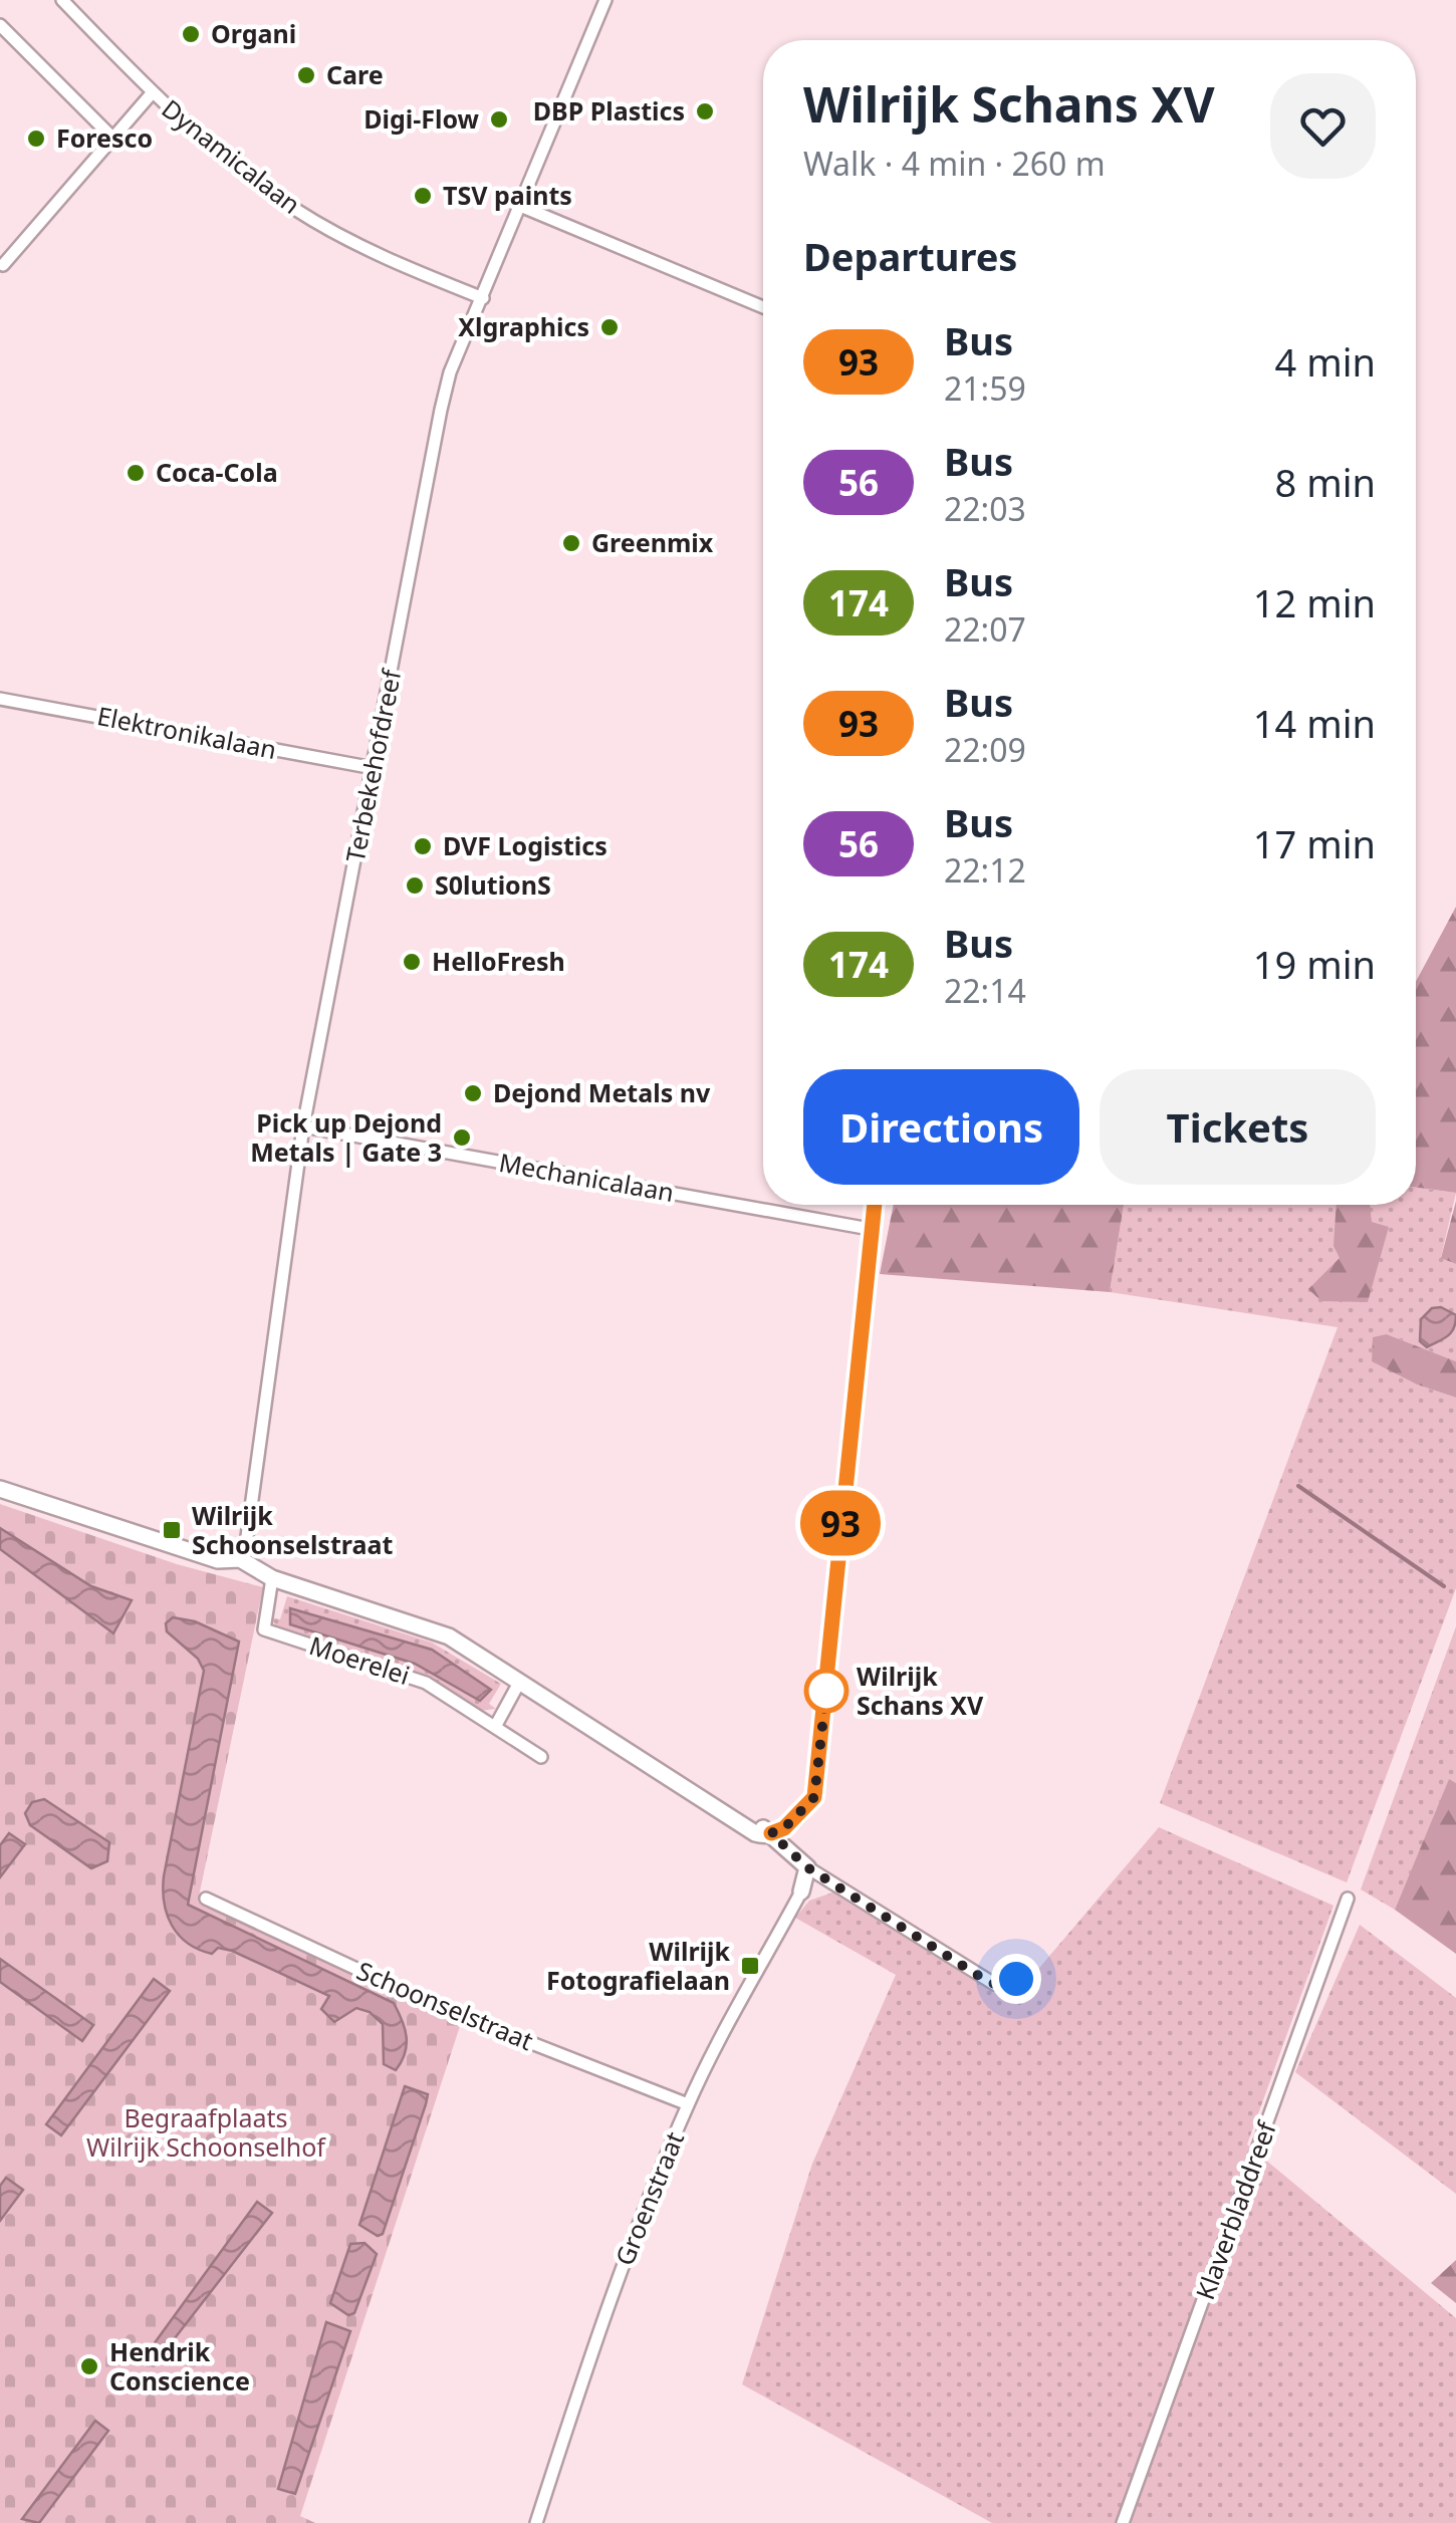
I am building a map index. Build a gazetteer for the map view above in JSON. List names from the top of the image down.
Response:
{
  "streets": {
    "street": [
      "Dynamicalaan",
      "Elektronikalaan",
      "Terbekehofdreef",
      "Mechanicalaan",
      "Moerelei",
      "Schoonselstraat",
      "Groenstraat",
      "Klaverbladdreef"
    ]
  },
  "crossings": [
    ["Dynamicalaan", "Terbekehofdreef"],
    ["Elektronikalaan", "Terbekehofdreef"],
    ["Terbekehofdreef", "Mechanicalaan"],
    ["Terbekehofdreef", "Moerelei"],
    ["Schoonselstraat", "Groenstraat"]
  ],
  "parks": ["Begraafplaats Wilrijk Schoonselhof"],
  "places": {
    "other": [
      "Organi",
      "Care",
      "DBP Plastics",
      "Digi-Flow",
      "Foresco",
      "TSV paints",
      "Xlgraphics",
      "Coca-Cola",
      "Greenmix",
      "DVF Logistics",
      "S0lutionS",
      "HelloFresh",
      "Dejond Metals nv",
      "Pick up Dejond Metals | Gate 3",
      "Wilrijk Schans XV",
      "Hendrik Conscience"
    ],
    "transit": ["Wilrijk Schoonselstraat", "Wilrijk Fotografielaan"]
  },
  "lines": ["bus line 93"],
  "page": {
    "on_map": "93",
    "heading": [
      ["Wilrijk Schans XV", "Walk · 4 min · 260 m"],
      "Departures"
    ],
    "list": [
      {
        "mark": "93",
        "name": "Bus",
        "note": "21:59",
        "value": "4 min"
      },
      {
        "mark": "56",
        "name": "Bus",
        "note": "22:03",
        "value": "8 min"
      },
      {
        "mark": "174",
        "name": "Bus",
        "note": "22:07",
        "value": "12 min"
      },
      {
        "mark": "93",
        "name": "Bus",
        "note": "22:09",
        "value": "14 min"
      },
      {
        "mark": "56",
        "name": "Bus",
        "note": "22:12",
        "value": "17 min"
      },
      {
        "mark": "174",
        "name": "Bus",
        "note": "22:14",
        "value": "19 min"
      }
    ],
    "buttons": ["Directions", "Tickets"]
  }
}
